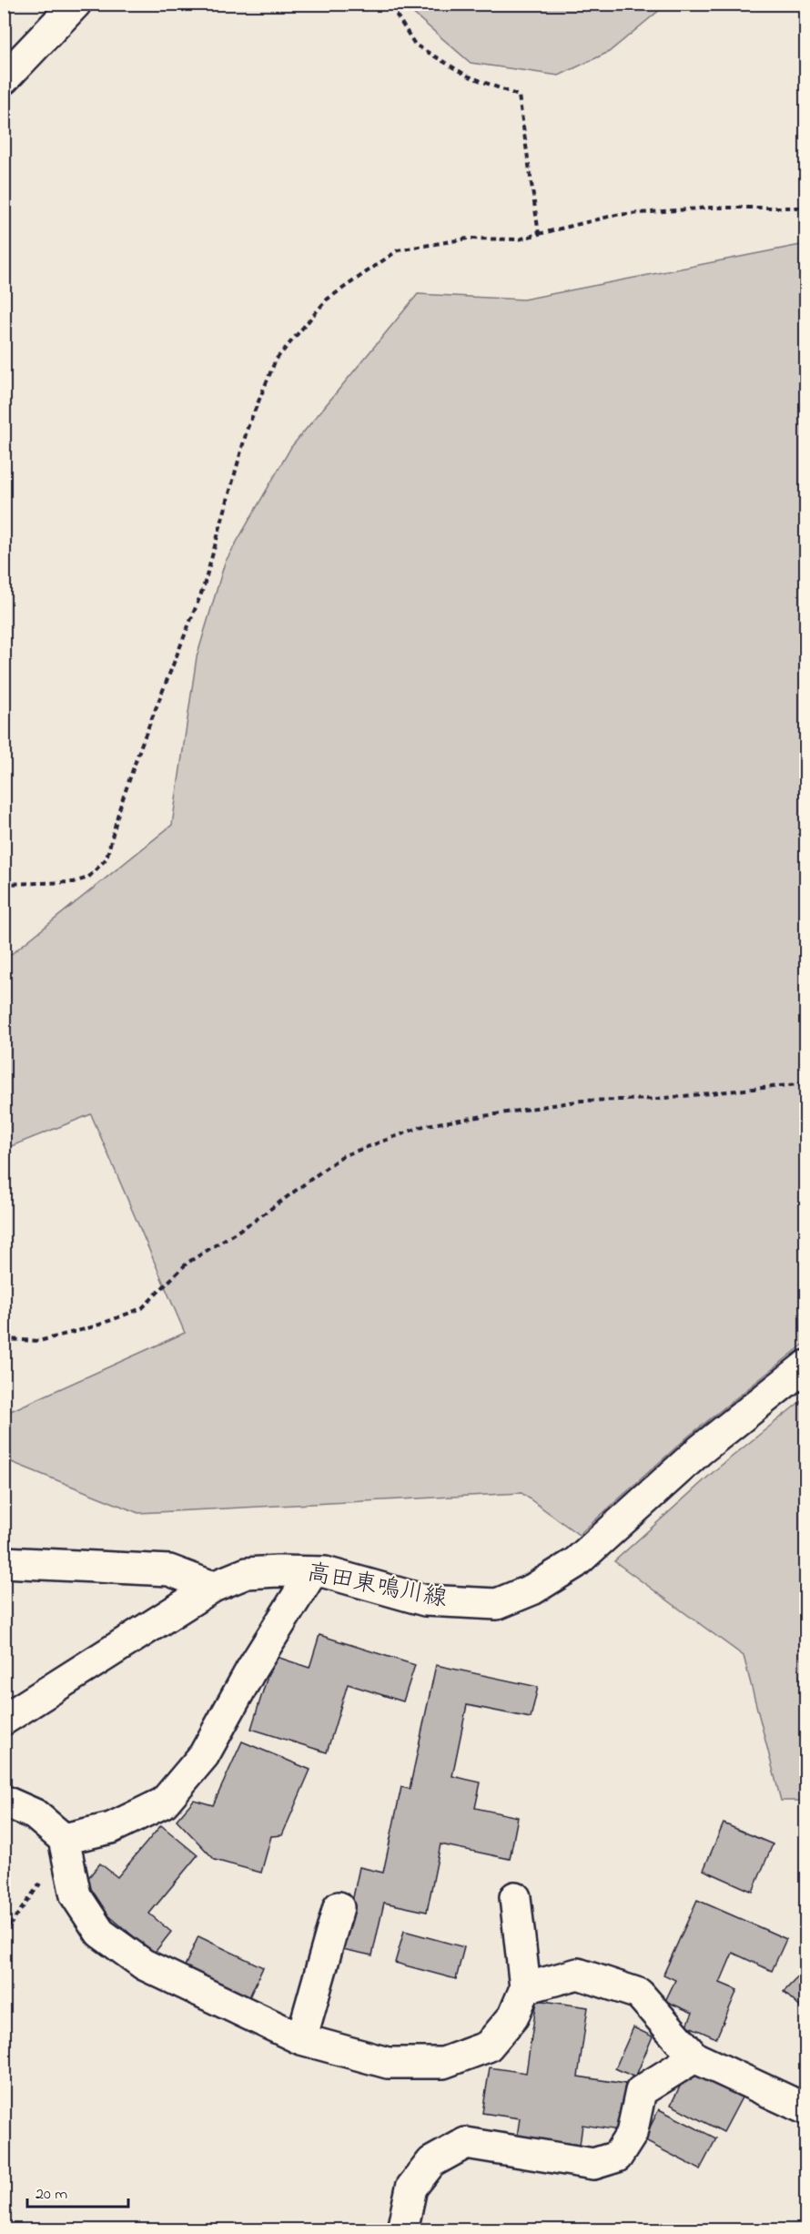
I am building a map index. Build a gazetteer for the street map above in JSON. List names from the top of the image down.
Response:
{
  "streets": {
    "street": ["高田東鳴川線"]
  },
  "scale_bar": "20 m"
}
